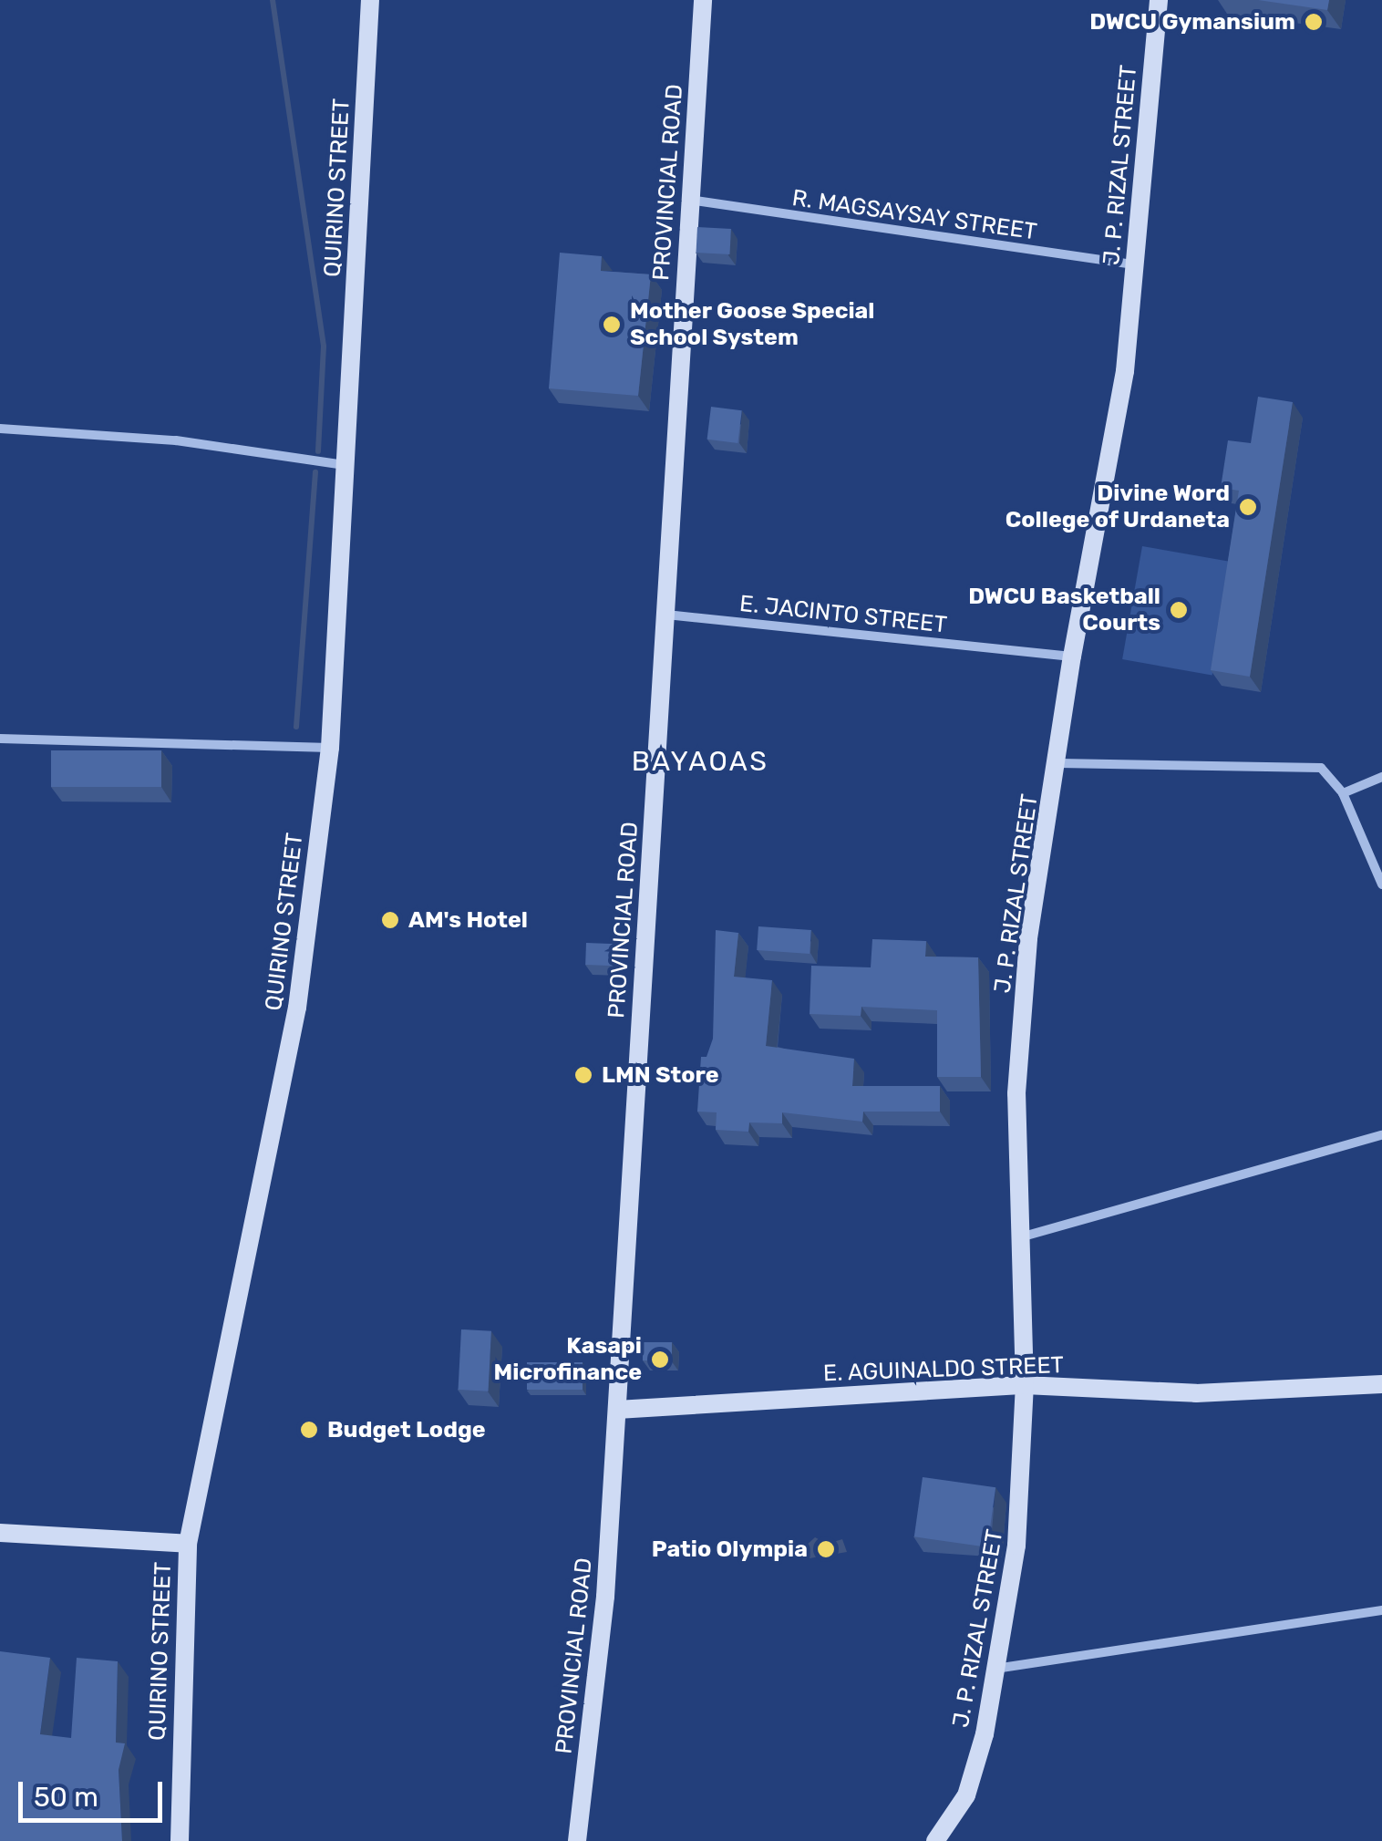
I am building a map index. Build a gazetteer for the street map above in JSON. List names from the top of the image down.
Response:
{
  "streets": {
    "street": [
      "J. P. RIZAL STREET",
      "PROVINCIAL ROAD",
      "QUIRINO STREET",
      "R. MAGSAYSAY STREET",
      "E. JACINTO STREET",
      "E. AGUINALDO STREET"
    ]
  },
  "crossings": [
    ["J. P. RIZAL STREET", "R. MAGSAYSAY STREET"],
    ["J. P. RIZAL STREET", "E. JACINTO STREET"],
    ["J. P. RIZAL STREET", "E. AGUINALDO STREET"],
    ["PROVINCIAL ROAD", "R. MAGSAYSAY STREET"],
    ["PROVINCIAL ROAD", "E. JACINTO STREET"],
    ["PROVINCIAL ROAD", "E. AGUINALDO STREET"]
  ],
  "districts": ["BAYAOAS"],
  "places": [
    "DWCU Gymansium",
    "Mother Goose Special School System",
    "Divine Word College of Urdaneta",
    "DWCU Basketball Courts",
    "AM's Hotel",
    "LMN Store",
    "Kasapi Microfinance",
    "Budget Lodge",
    "Patio Olympia"
  ],
  "scale_bar": "50 m"
}
